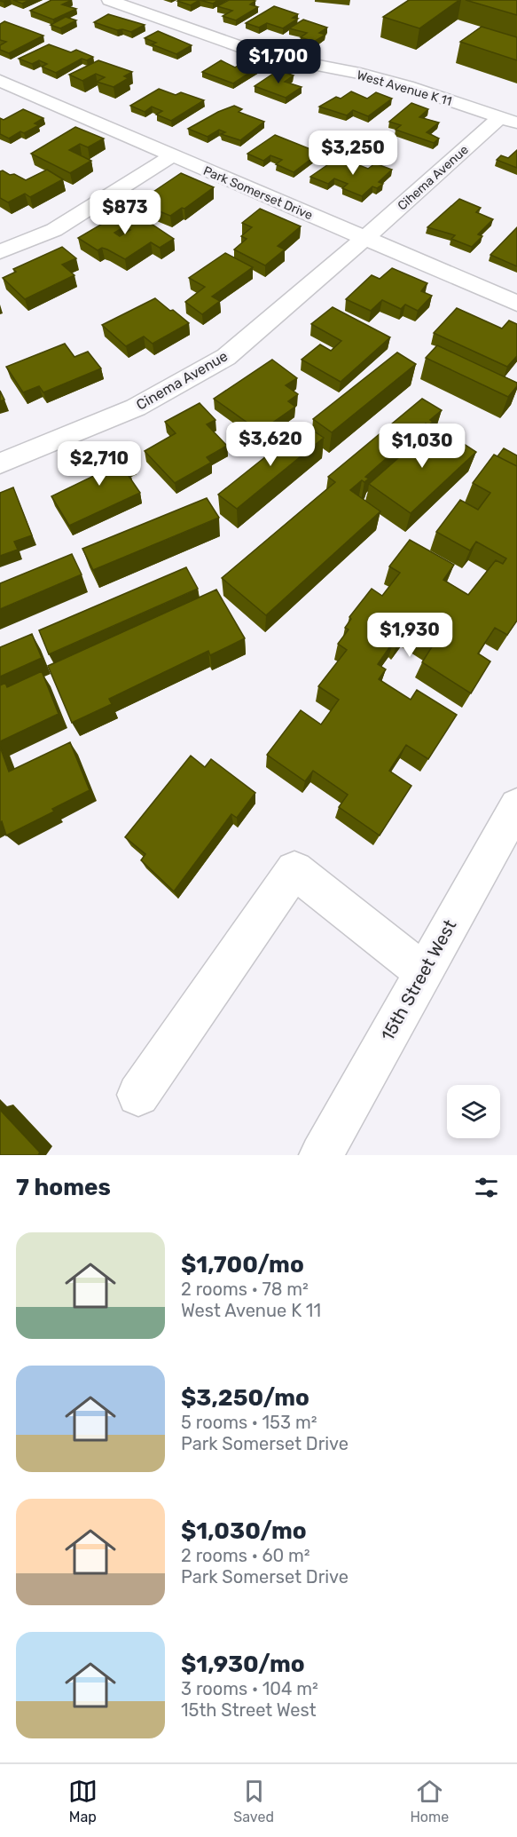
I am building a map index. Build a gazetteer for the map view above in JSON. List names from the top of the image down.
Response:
{
  "streets": {
    "street": [
      "West Avenue K 11",
      "Cihema Avenue",
      "Park Somerset Drive",
      "Cinema Avenue",
      "15th Street West"
    ]
  },
  "crossings": [
    ["West Avenue K 11", "Cihema Avenue"],
    ["Cihema Avenue", "Park Somerset Drive"],
    ["Cihema Avenue", "Cinema Avenue"],
    ["Park Somerset Drive", "Cinema Avenue"]
  ],
  "page": {
    "price": [
      "$1,700",
      "$3,250",
      "$873",
      "$3,620",
      "$1,030",
      "$2,710",
      "$1,930"
    ],
    "heading": "7 homes",
    "list": [
      {
        "name": "$1,700/mo",
        "note": "2 rooms · 78 m² · West Avenue K 11"
      },
      {
        "name": "$3,250/mo",
        "note": "5 rooms · 153 m² · Park Somerset Drive"
      },
      {
        "name": "$1,030/mo",
        "note": "2 rooms · 60 m² · Park Somerset Drive"
      },
      {
        "name": "$1,930/mo",
        "note": "3 rooms · 104 m² · 15th Street West"
      }
    ],
    "tabs": ["Map", "Saved", "Home"]
  }
}
